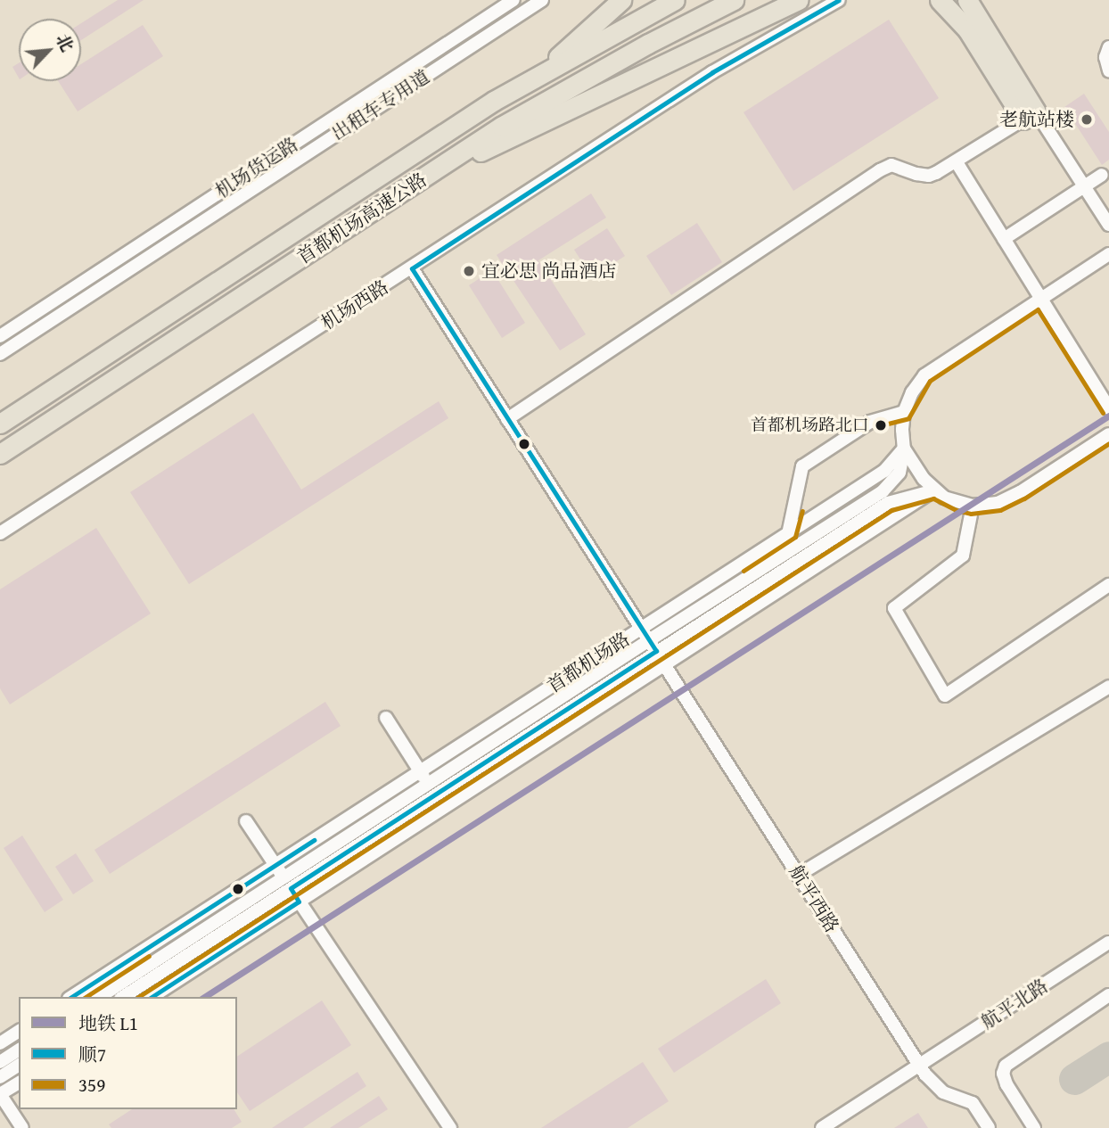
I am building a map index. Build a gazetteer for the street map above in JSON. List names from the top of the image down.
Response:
{
  "streets": {
    "highway": ["首都机场高速公路"],
    "street": [
      "出租车专用道",
      "机场货运路",
      "机场西路",
      "首都机场路",
      "航平西路",
      "航平北路"
    ]
  },
  "crossings": [
    ["机场西路", "航平西路"],
    ["首都机场路", "航平西路"],
    ["航平西路", "航平北路"]
  ],
  "places": ["老航站楼", "宜必思 尚品酒店", "首都机场路北口"],
  "lines": ["transit line 顺7", "transit line 359", "metro line L1"],
  "legend": ["地铁 L1", "顺7", "359"],
  "north": "top right"
}
